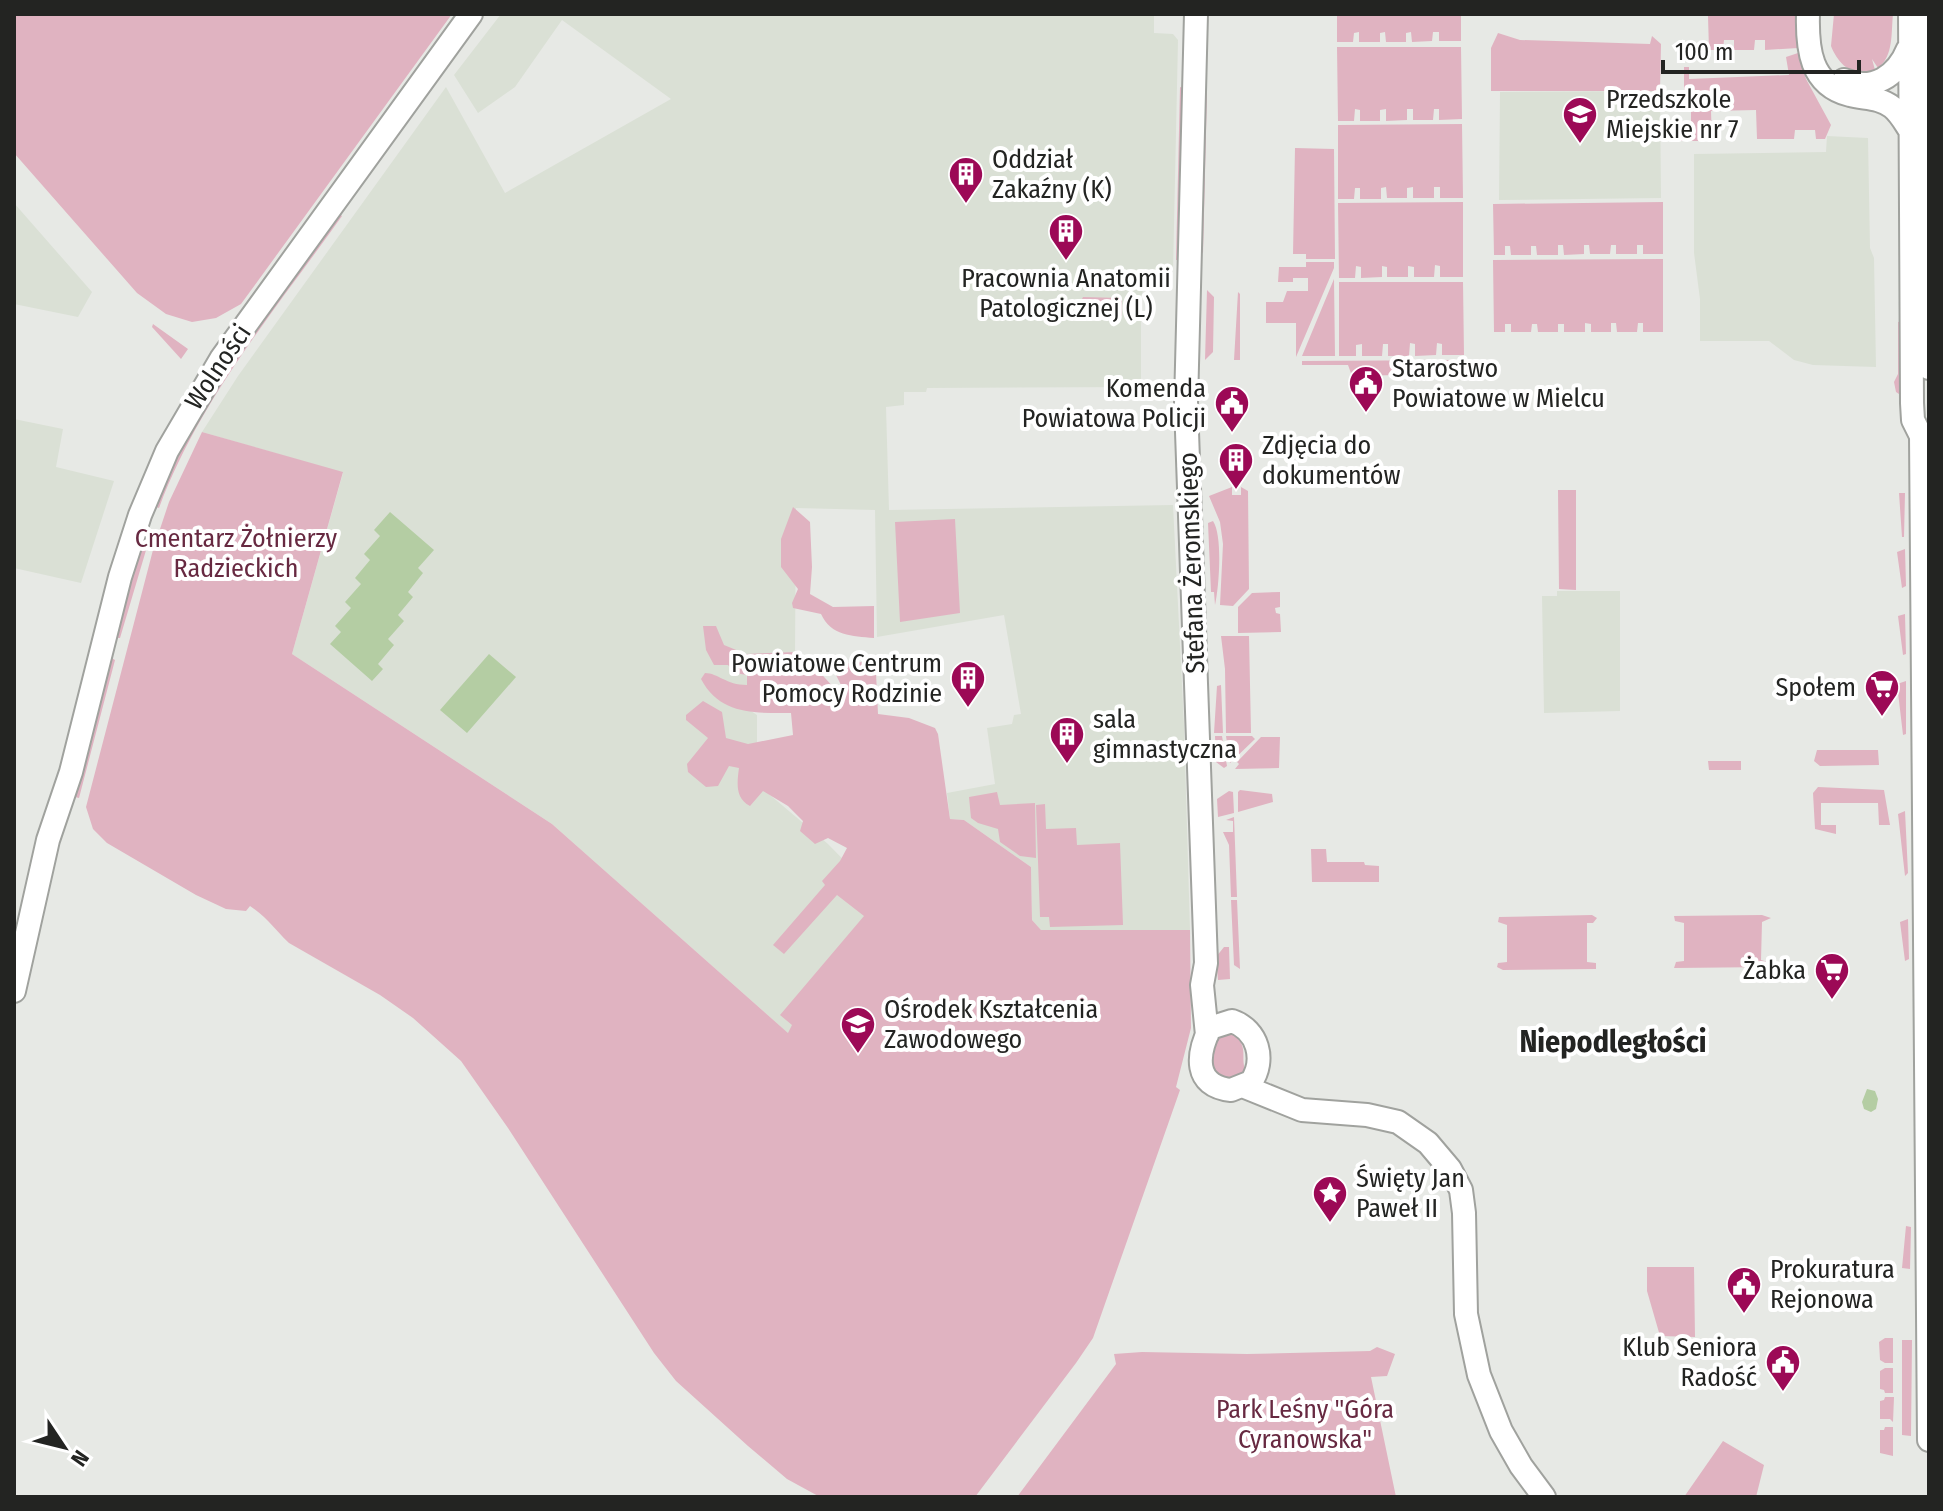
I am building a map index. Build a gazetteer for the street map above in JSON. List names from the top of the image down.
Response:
{
  "streets": {
    "street": ["Wolności", "Stefana Żeromskiego"]
  },
  "districts": ["Niepodległości"],
  "parks": ["Cmentarz Żołnierzy Radzieckich", "Park Leśny \"Góra Cyranowska\""],
  "places": {
    "school or university": ["Przedszkole Miejskie nr 7", "Ośrodek Kształcenia Zawodowego"],
    "building": [
      "Oddział Zakaźny (K)",
      "Pracownia Anatomii Patologicznej (L)",
      "Zdjęcia do dokumentów",
      "Powiatowe Centrum Pomocy Rodzinie",
      "sala gimnastyczna"
    ],
    "public building": [
      "Starostwo Powiatowe w Mielcu",
      "Komenda Powiatowa Policji",
      "Prokuratura Rejonowa",
      "Klub Seniora Radość"
    ],
    "supermarket": ["Społem", "Żabka"],
    "place": ["Święty Jan Paweł II"]
  },
  "scale_bar": "100 m",
  "north": "bottom right"
}
